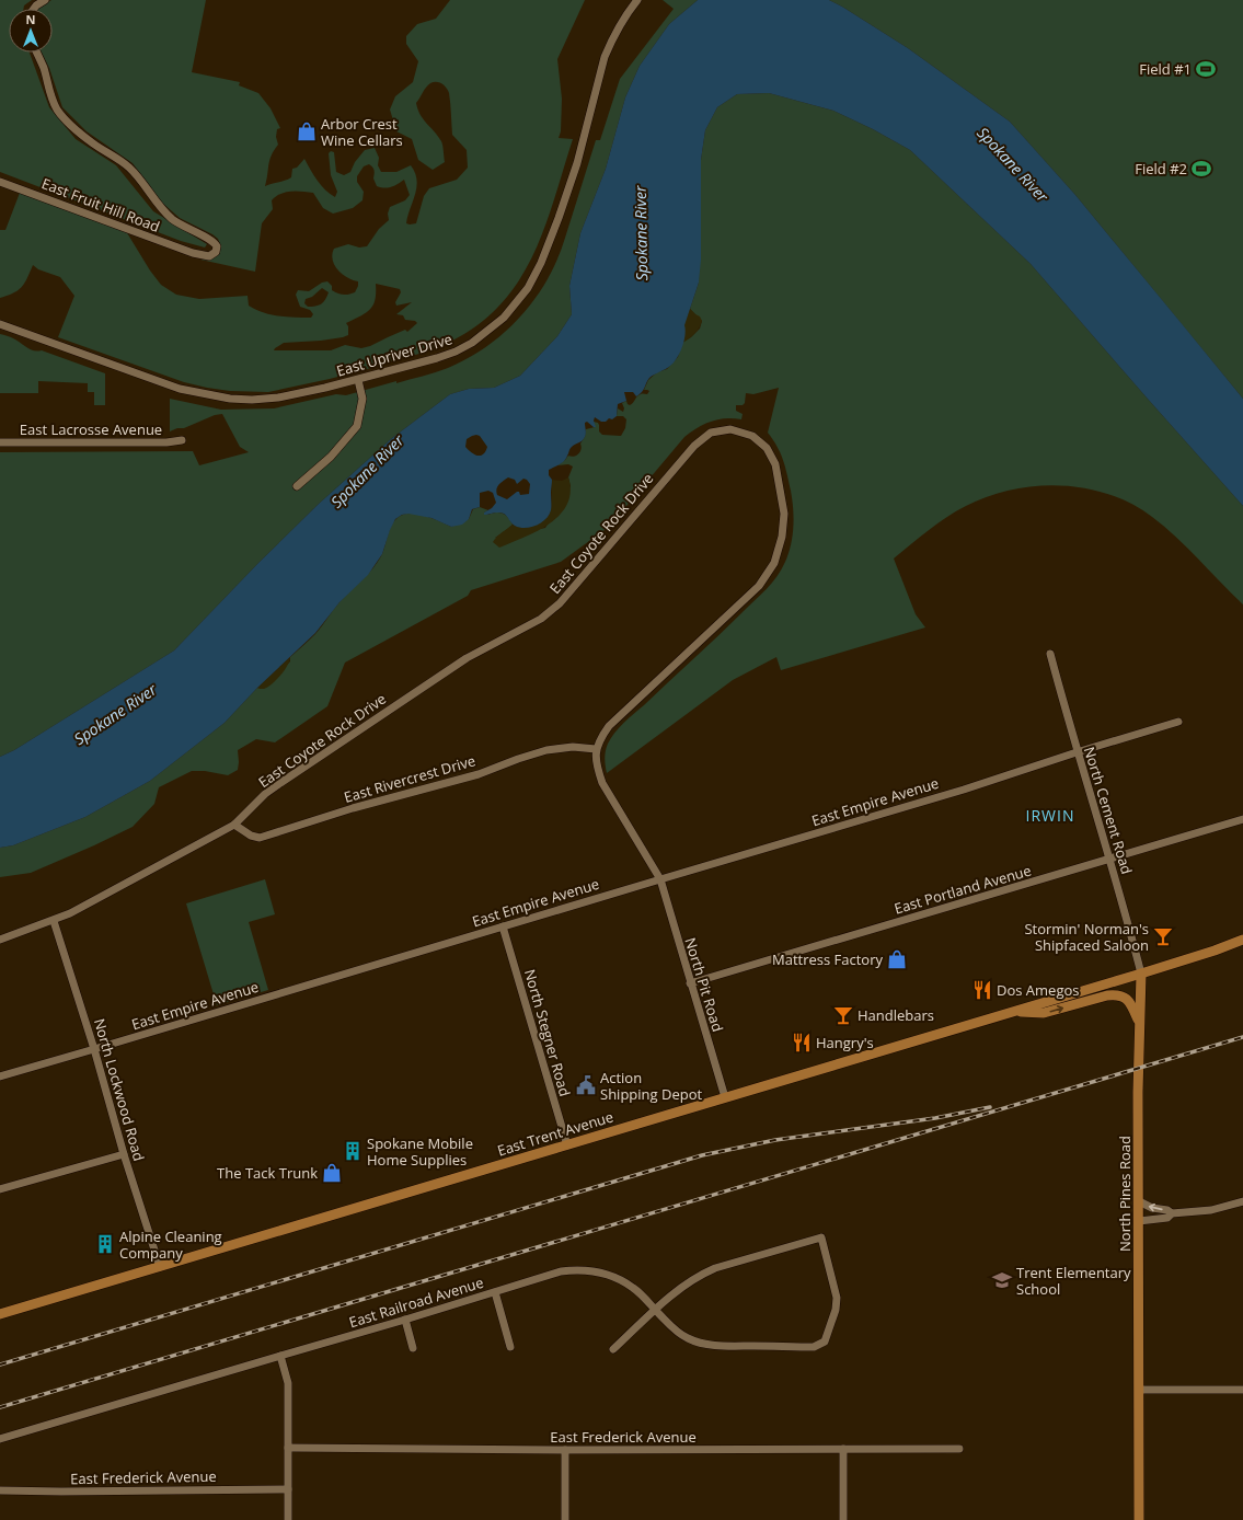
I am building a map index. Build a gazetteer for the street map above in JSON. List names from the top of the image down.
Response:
{
  "streets": {
    "main road": ["East Trent Avenue", "North Pines Road"],
    "street": [
      "East Fruit Hill Road",
      "East Upriver Drive",
      "East Lacrosse Avenue",
      "East Coyote Rock Drive",
      "East Rivercrest Drive",
      "East Empire Avenue",
      "North Cement Road",
      "East Portland Avenue",
      "North Pit Road",
      "North Stegner Road",
      "North Lockwood Road",
      "East Railroad Avenue",
      "East Frederick Avenue"
    ]
  },
  "crossings": [
    ["East Coyote Rock Drive", "East Rivercrest Drive"],
    ["East Coyote Rock Drive", "North Lockwood Road"],
    ["East Empire Avenue", "North Cement Road"],
    ["East Empire Avenue", "North Pit Road"],
    ["East Empire Avenue", "North Stegner Road"],
    ["East Empire Avenue", "North Lockwood Road"],
    ["North Cement Road", "East Portland Avenue"],
    ["North Cement Road", "East Trent Avenue"],
    ["North Cement Road", "North Pines Road"],
    ["East Portland Avenue", "North Pit Road"],
    ["North Pit Road", "East Trent Avenue"],
    ["North Stegner Road", "East Trent Avenue"],
    ["North Lockwood Road", "East Trent Avenue"],
    ["East Trent Avenue", "North Pines Road"]
  ],
  "districts": ["IRWIN"],
  "water": ["Spokane River"],
  "places": {
    "sports": ["Field #1", "Field #2"],
    "shop": ["Arbor Crest Wine Cellars", "Mattress Factory", "The Tack Trunk"],
    "bar": ["Stormin' Norman's Shipfaced Saloon", "Handlebars"],
    "restaurant": ["Dos Amegos", "Hangry's"],
    "public building": ["Action Shipping Depot"],
    "building": ["Spokane Mobile Home Supplies", "Alpine Cleaning Company"],
    "school or university": ["Trent Elementary School"]
  },
  "north": "top"
}
